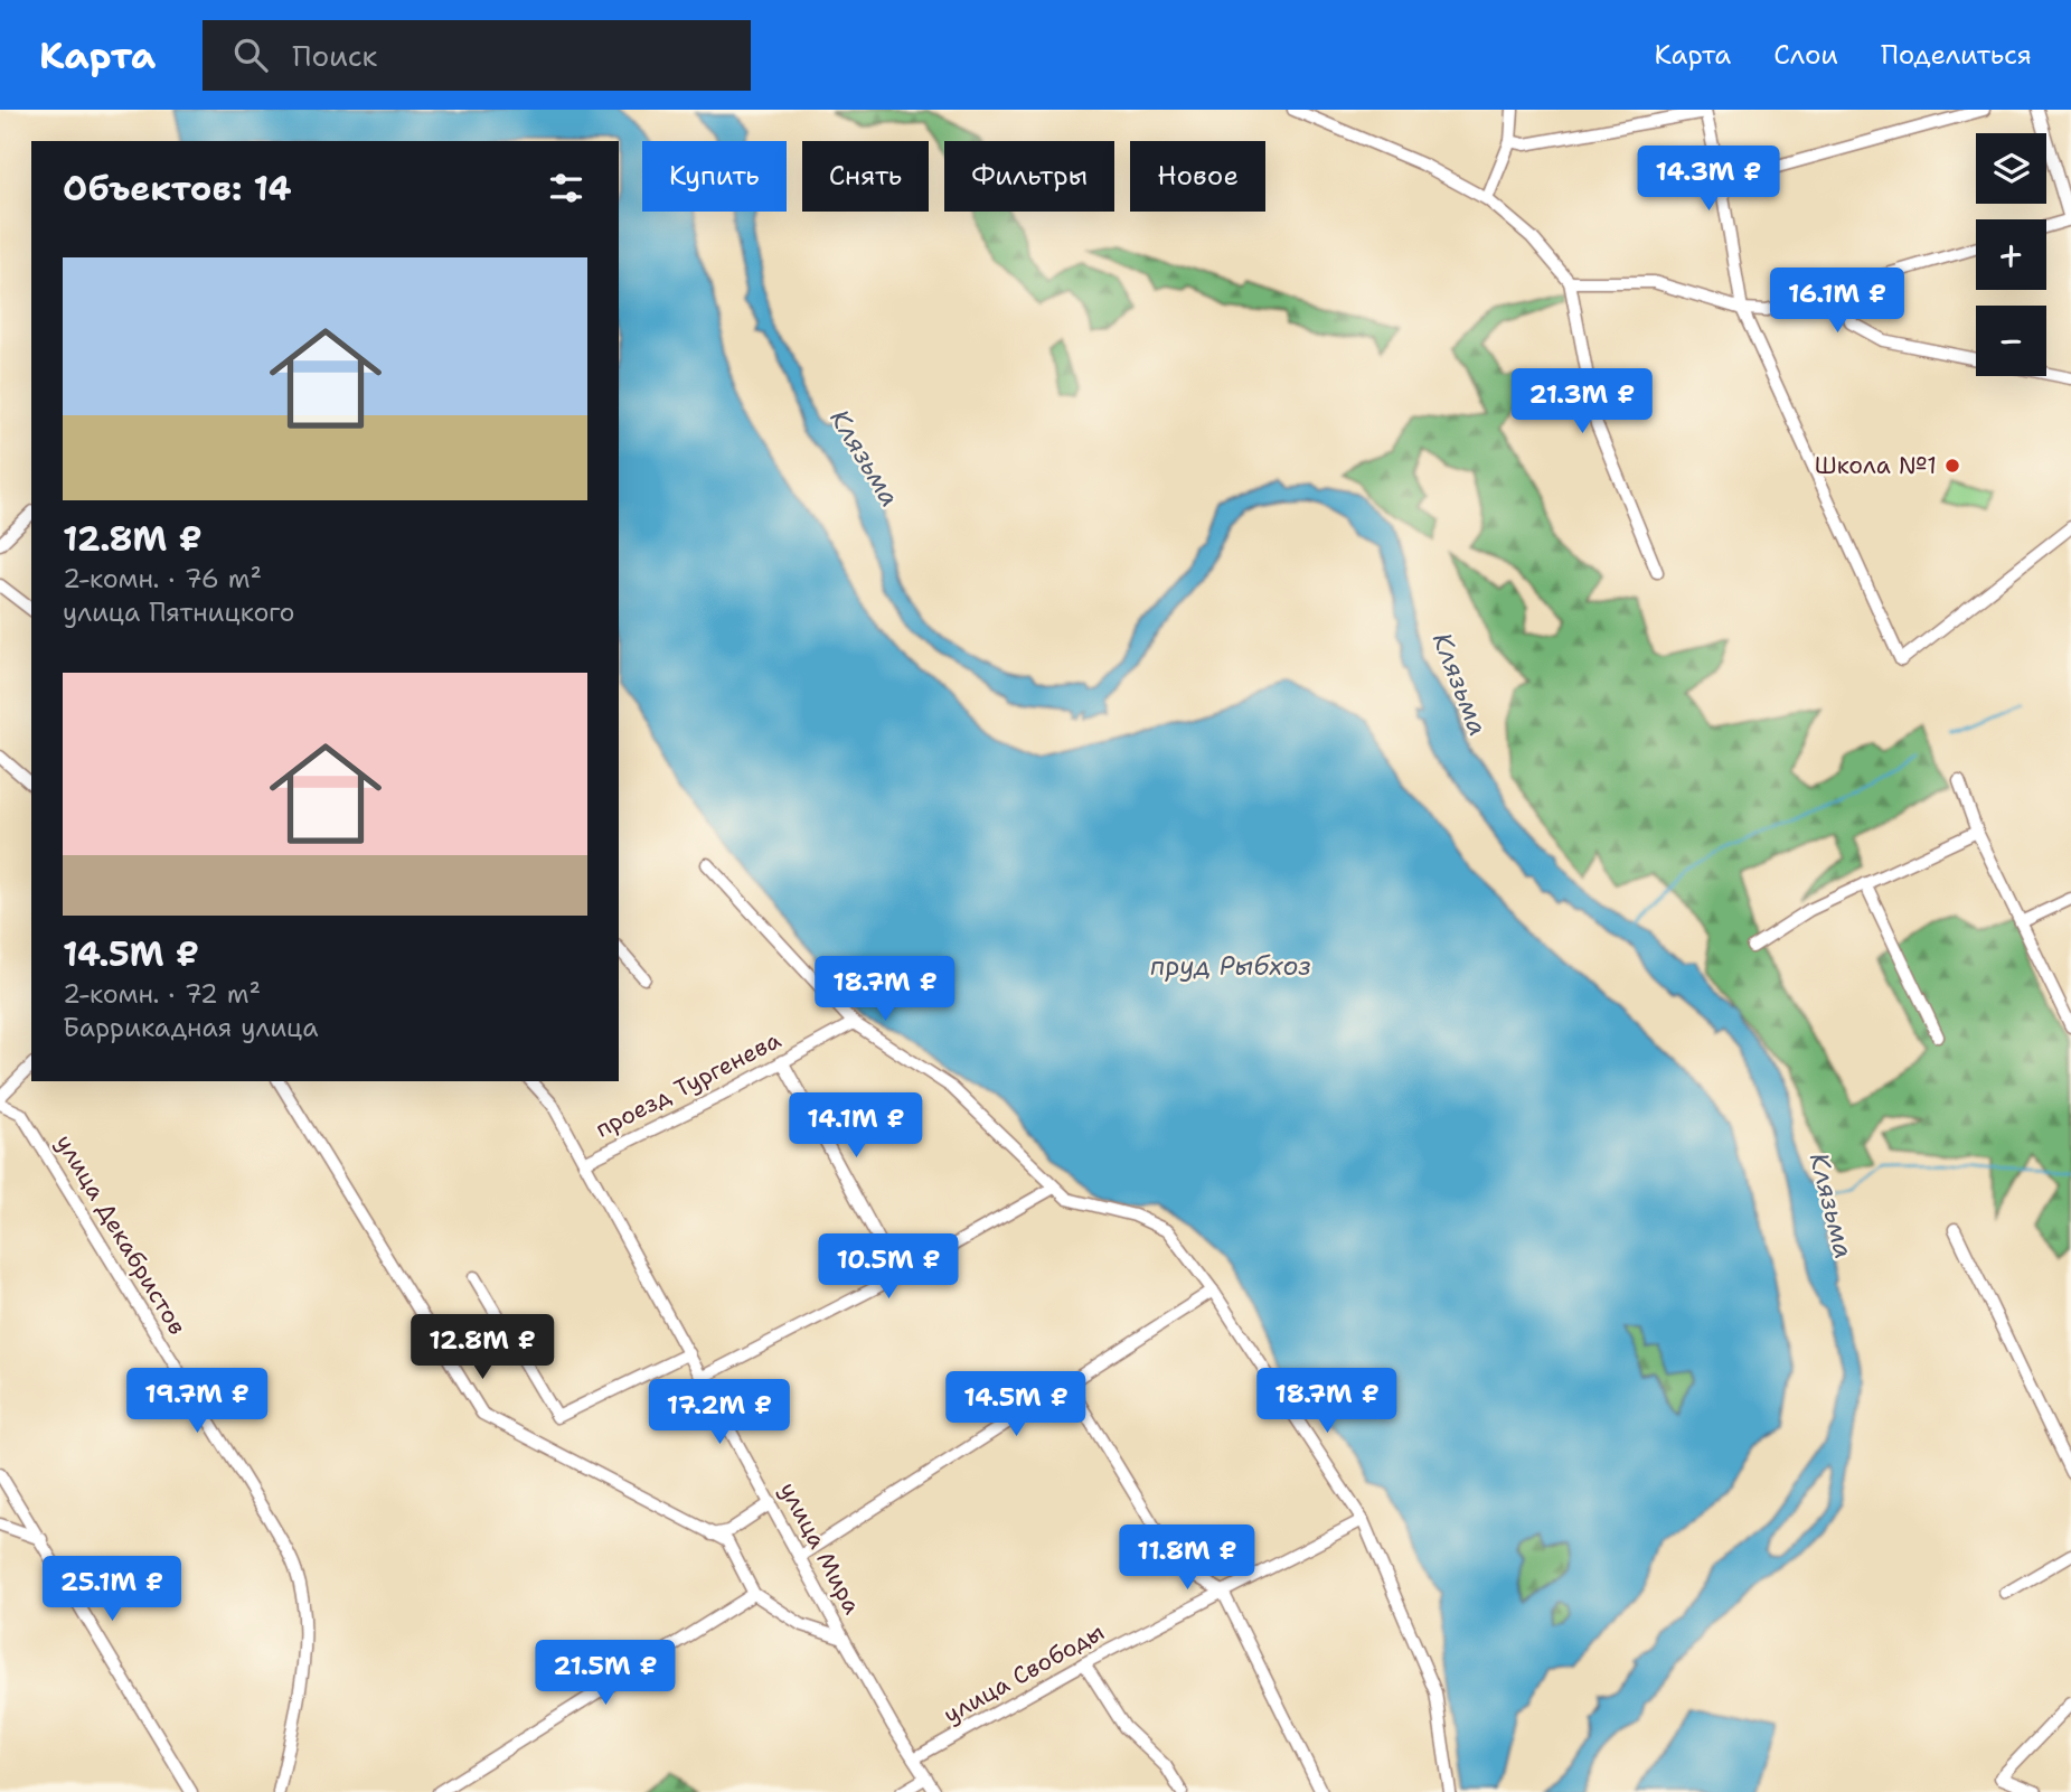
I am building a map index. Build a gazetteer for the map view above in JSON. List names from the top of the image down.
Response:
{
  "streets": {
    "street": [
      "проезд Тургенева",
      "улица Декабристов",
      "улица Мира",
      "улица Свободы"
    ]
  },
  "crossings": [
    ["проезд Тургенева", "улица Мира"],
    ["улица Мира", "улица Свободы"]
  ],
  "water": ["Клязьма", "пруд Рыбхоз"],
  "places": ["Школа №1"],
  "page": {
    "header": "Карта",
    "search": "Поиск",
    "nav": ["Карта", "Слои", "Поделиться"],
    "map_buttons": ["+", "−"],
    "chip": [
      "Купить",
      "Снять",
      "Фильтры",
      "Новое"
    ],
    "heading": "Объектов: 14",
    "price": [
      "14.3M ₽",
      "16.1M ₽",
      "21.3M ₽",
      "18.7M ₽",
      "14.1M ₽",
      "10.5M ₽",
      "12.8M ₽",
      "19.7M ₽",
      "18.7M ₽",
      "14.5M ₽",
      "17.2M ₽",
      "11.8M ₽",
      "25.1M ₽",
      "21.5M ₽"
    ],
    "list": [
      {
        "name": "12.8M ₽",
        "note": "2-комн. · 76 m² · улица Пятницкого"
      },
      {
        "name": "14.5M ₽",
        "note": "2-комн. · 72 m² · Баррикадная улица"
      }
    ]
  }
}
